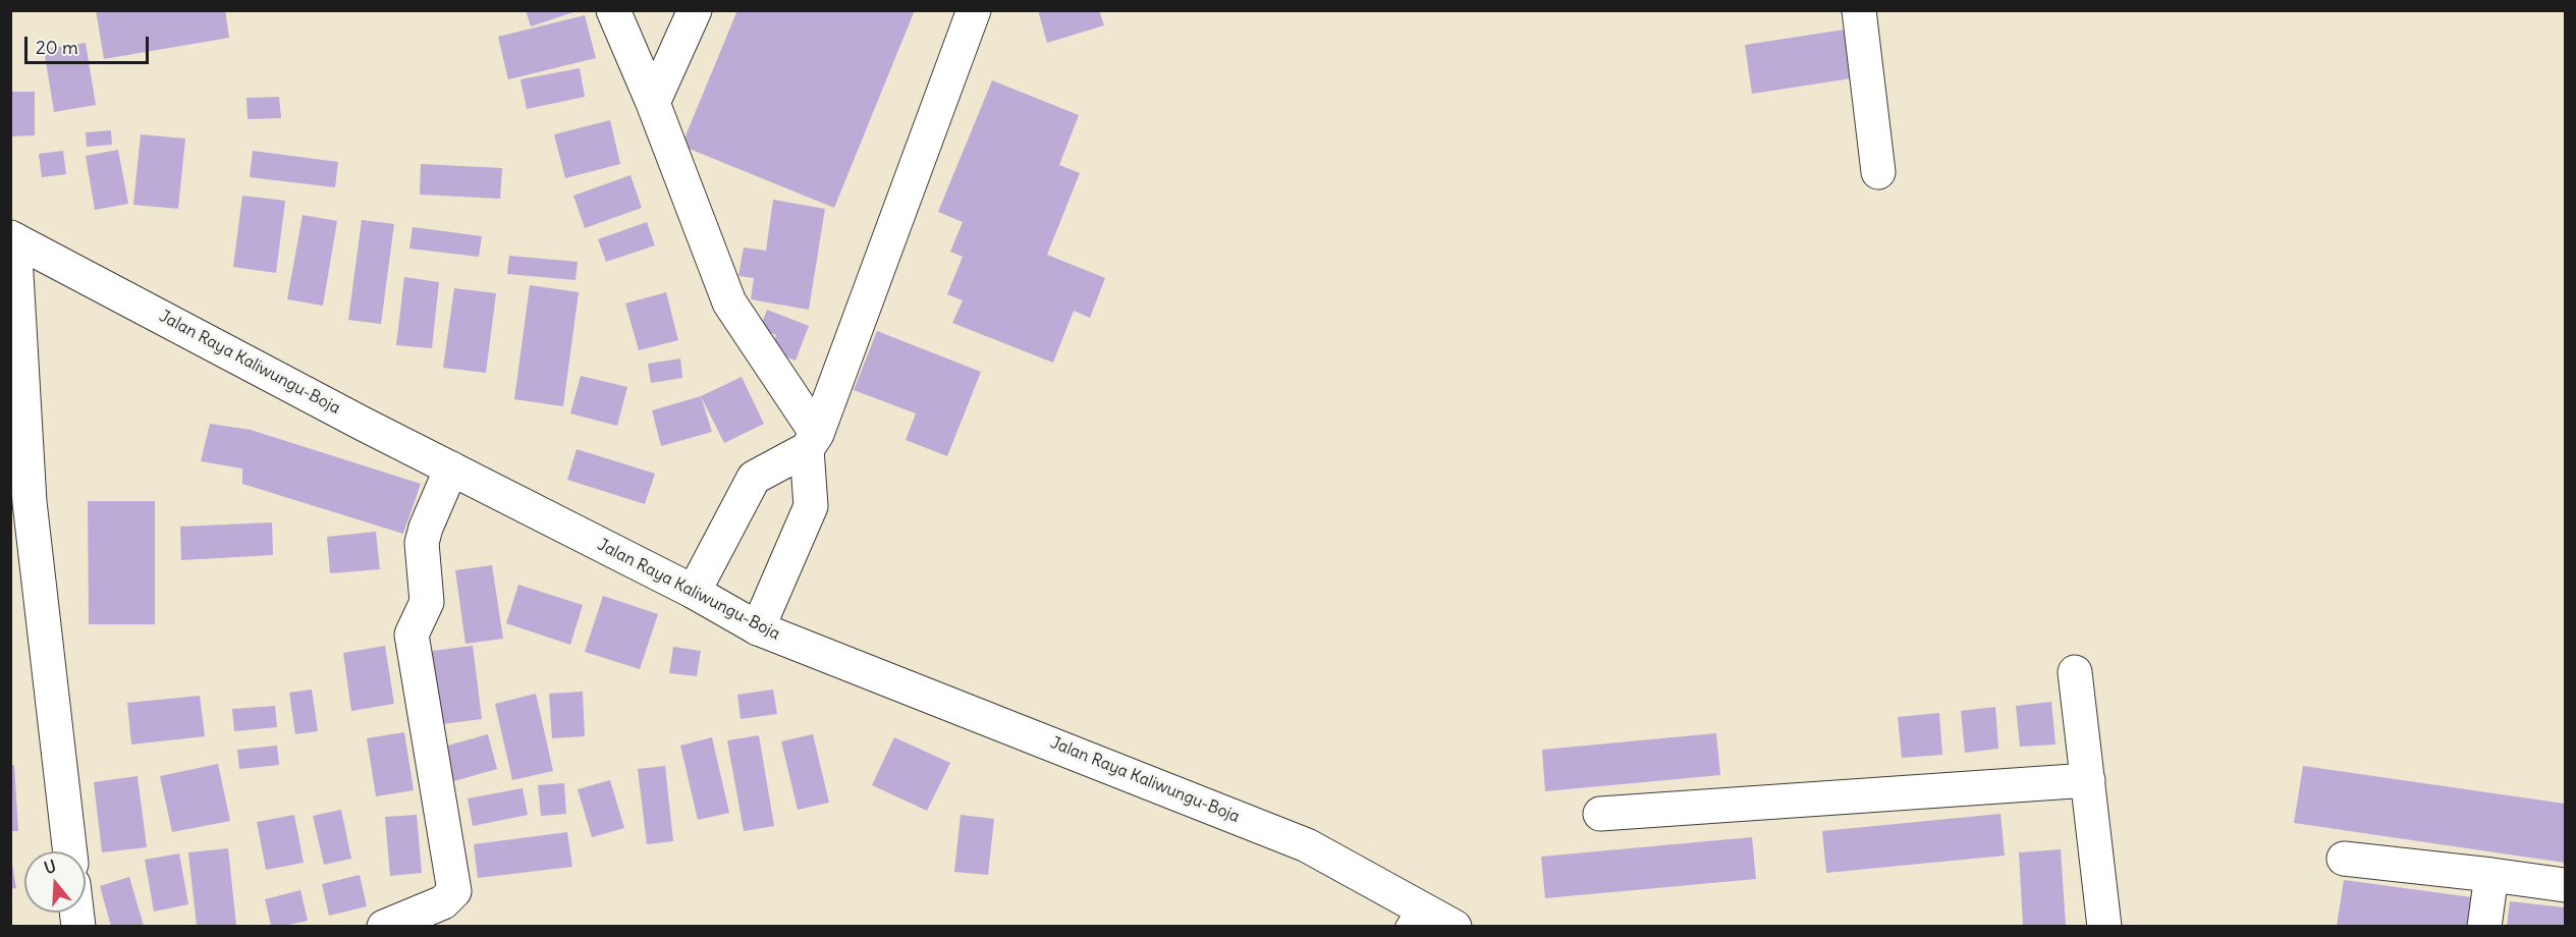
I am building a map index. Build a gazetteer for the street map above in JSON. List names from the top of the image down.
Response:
{
  "streets": {
    "street": ["Jalan Raya Kaliwungu-Boja"]
  },
  "scale_bar": "20 m",
  "north": "top"
}
